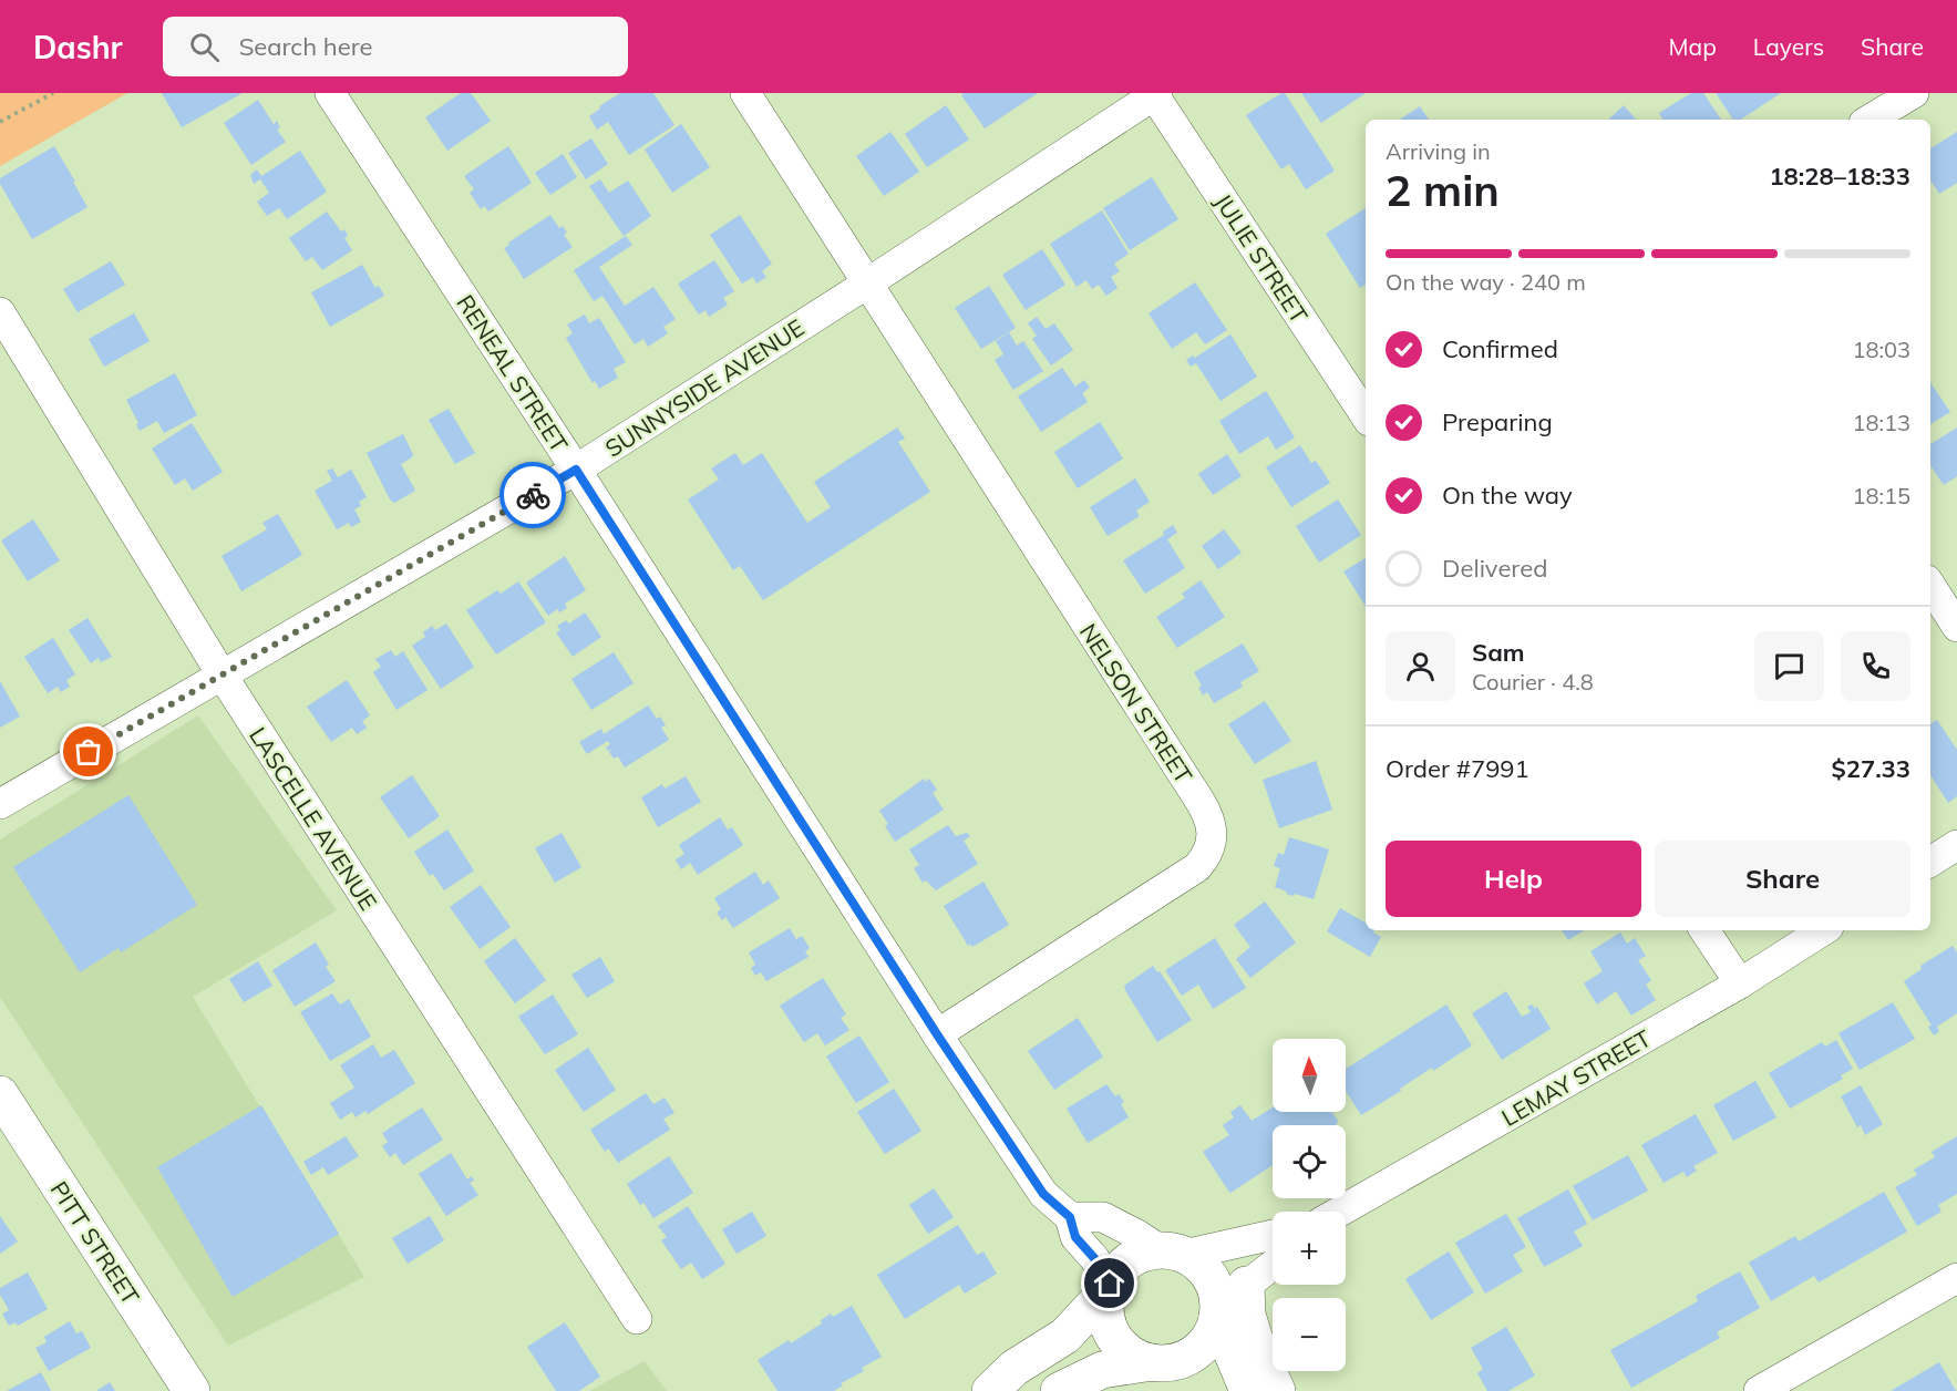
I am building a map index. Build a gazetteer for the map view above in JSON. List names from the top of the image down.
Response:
{
  "streets": {
    "street": [
      "JULIE STREET",
      "RENEAL STREET",
      "SUNNYSIDE AVENUE",
      "NELSON STREET",
      "LASCELLE AVENUE",
      "LEMAY STREET",
      "PITT STREET"
    ]
  },
  "crossings": [
    ["JULIE STREET", "SUNNYSIDE AVENUE"],
    ["RENEAL STREET", "SUNNYSIDE AVENUE"],
    ["RENEAL STREET", "NELSON STREET"],
    ["SUNNYSIDE AVENUE", "NELSON STREET"],
    ["SUNNYSIDE AVENUE", "LASCELLE AVENUE"]
  ],
  "north": "top",
  "page": {
    "header": "Dashr",
    "search": "Search here",
    "nav": ["Map", "Layers", "Share"],
    "heading": ["2 min", "Arriving in", "18:28–18:33"],
    "panel": [
      "Sam",
      "Courier · 4.8",
      "Order #7991",
      "$27.33"
    ],
    "bar": "On the way · 240 m",
    "list": [
      ["Confirmed", "18:03"],
      ["Preparing", "18:13"],
      ["On the way", "18:15"],
      "Delivered"
    ],
    "buttons": ["Help", "Share"],
    "map_buttons": ["+", "−"]
  }
}
